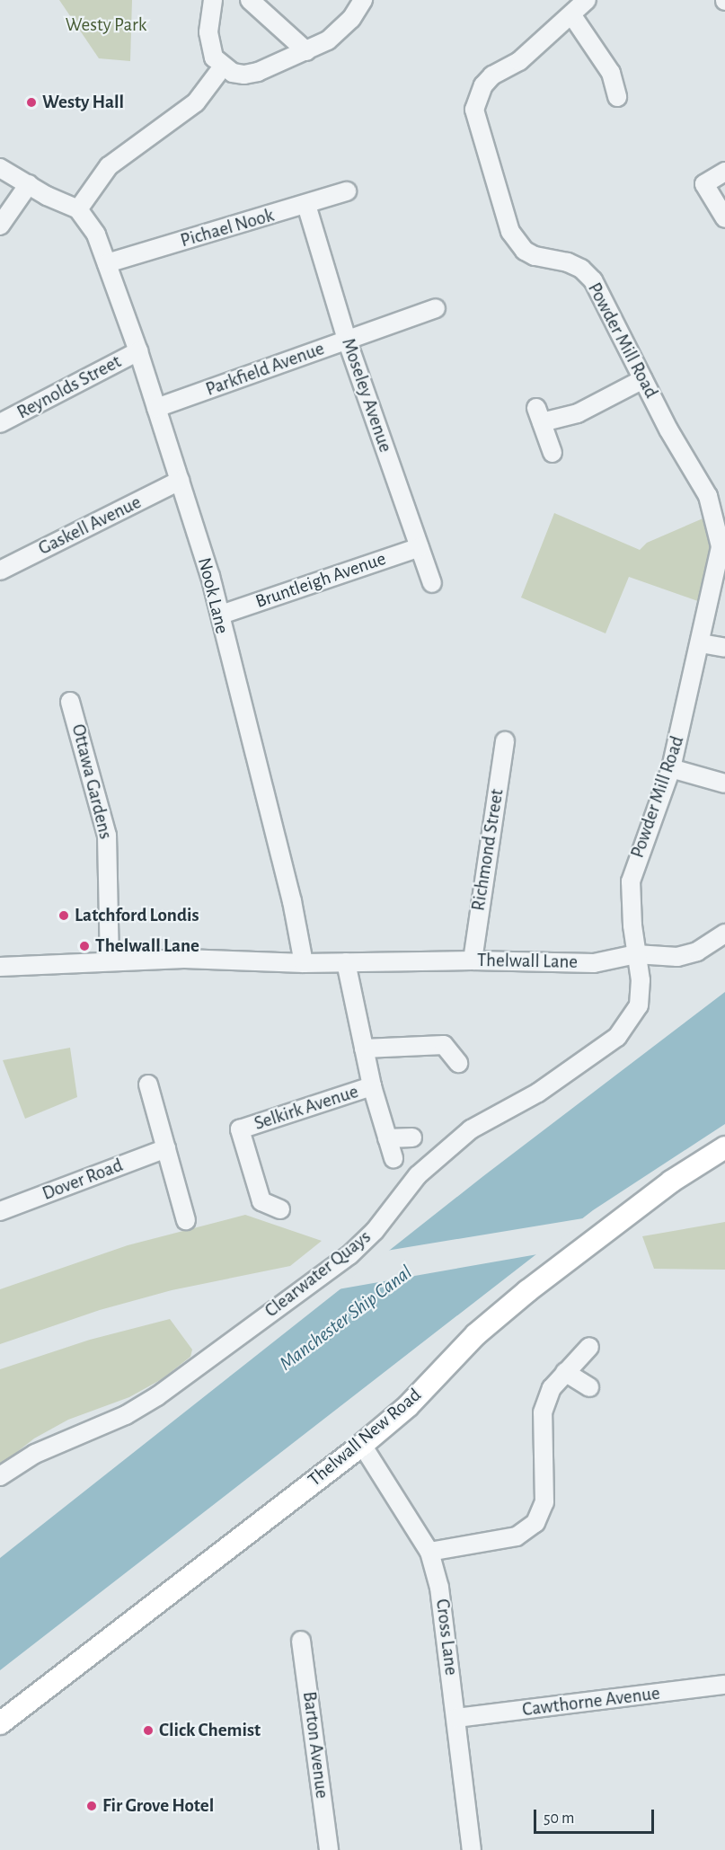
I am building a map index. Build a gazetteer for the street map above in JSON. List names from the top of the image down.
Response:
{
  "streets": {
    "main road": ["Thelwall New Road"],
    "street": [
      "Pichael Nook",
      "Powder Mill Road",
      "Parkfield Avenue",
      "Reynolds Street",
      "Moseley Avenue",
      "Gaskell Avenue",
      "Bruntleigh Avenue",
      "Nook Lane",
      "Ottawa Gardens",
      "Richmond Street",
      "Thelwall Lane",
      "Selkirk Avenue",
      "Dover Road",
      "Clearwater Quays",
      "Cross Lane",
      "Cawthorne Avenue",
      "Barton Avenue"
    ]
  },
  "crossings": [
    ["Pichael Nook", "Moseley Avenue"],
    ["Pichael Nook", "Nook Lane"],
    ["Powder Mill Road", "Thelwall Lane"],
    ["Powder Mill Road", "Clearwater Quays"],
    ["Parkfield Avenue", "Moseley Avenue"],
    ["Parkfield Avenue", "Nook Lane"],
    ["Reynolds Street", "Nook Lane"],
    ["Moseley Avenue", "Bruntleigh Avenue"],
    ["Gaskell Avenue", "Nook Lane"],
    ["Bruntleigh Avenue", "Nook Lane"],
    ["Nook Lane", "Thelwall Lane"],
    ["Ottawa Gardens", "Thelwall Lane"],
    ["Richmond Street", "Thelwall Lane"],
    ["Thelwall Lane", "Clearwater Quays"],
    ["Thelwall New Road", "Cross Lane"],
    ["Cross Lane", "Cawthorne Avenue"]
  ],
  "water": ["Manchester Ship Canal"],
  "parks": ["Westy Park"],
  "places": [
    "Westy Hall",
    "Latchford Londis",
    "Thelwall Lane",
    "Click Chemist",
    "Fir Grove Hotel"
  ],
  "scale_bar": "50 m"
}
